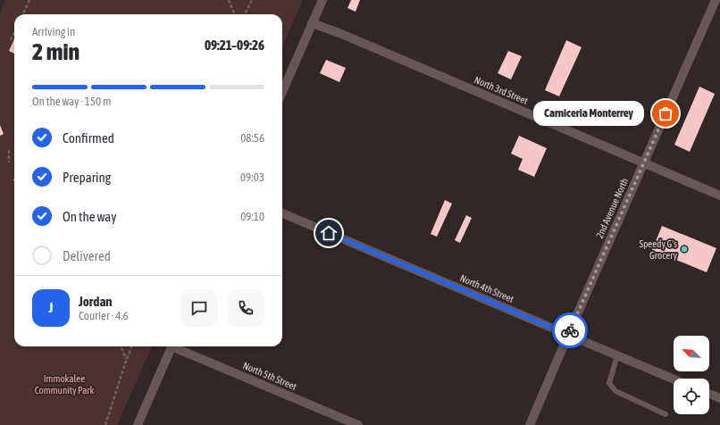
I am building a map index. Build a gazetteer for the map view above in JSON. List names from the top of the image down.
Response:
{
  "streets": {
    "street": [
      "North 3rd Street",
      "2nd Avenue North",
      "North 4th Street",
      "North 5th Street"
    ]
  },
  "crossings": [
    ["North 3rd Street", "2nd Avenue North"],
    ["2nd Avenue North", "North 4th Street"]
  ],
  "parks": ["Immokalee Community Park"],
  "places": ["Carniceria Monterrey", "Speedy G's Grocery"],
  "north": "top left",
  "page": {
    "heading": ["2 min", "Arriving in", "09:21–09:26"],
    "panel": ["Jordan", "Courier · 4.6"],
    "bar": "On the way · 150 m",
    "bubble": "Carniceria Monterrey",
    "list": [
      ["Confirmed", "08:56"],
      ["Preparing", "09:03"],
      ["On the way", "09:10"],
      "Delivered"
    ],
    "round": "J"
  }
}
